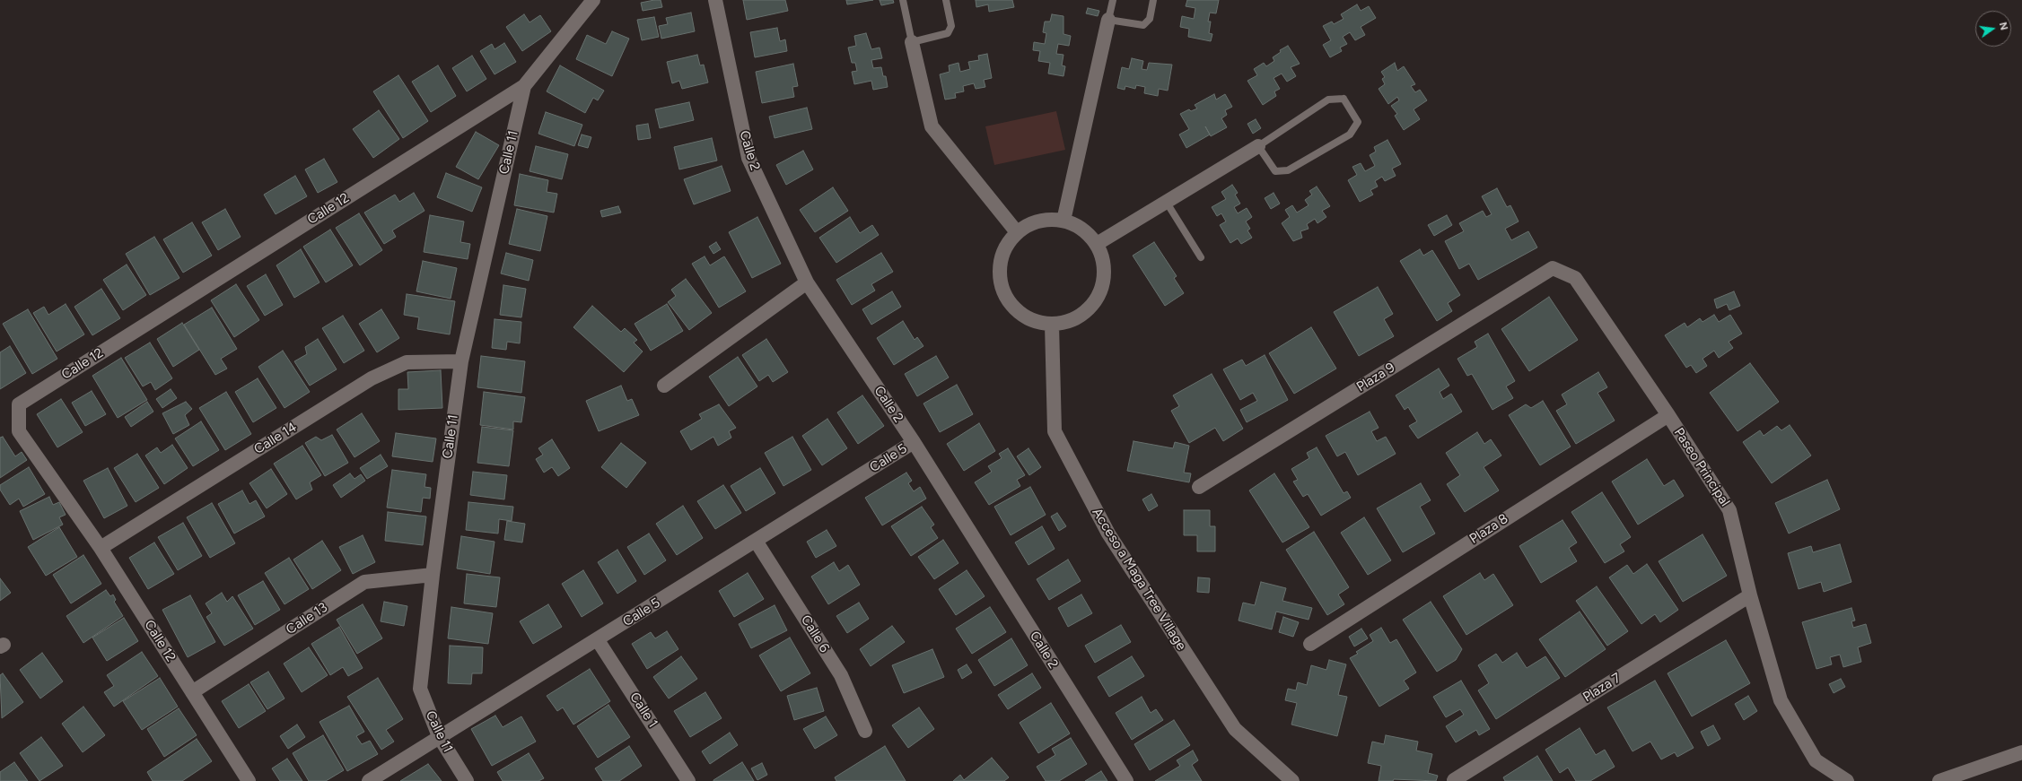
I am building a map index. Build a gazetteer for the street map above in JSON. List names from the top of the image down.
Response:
{
  "streets": {
    "street": [
      "Calle 2",
      "Calle 11",
      "Calle 12",
      "Plaza 9",
      "Calle 14",
      "Calle 5",
      "Paseo Principal",
      "Plaza 8",
      "Acceso a Maga Tree Village",
      "Calle 13",
      "Calle 6",
      "Plaza 7",
      "Calle 1"
    ]
  },
  "crossings": [
    ["Calle 2", "Calle 5"],
    ["Calle 11", "Calle 12"],
    ["Calle 11", "Calle 14"],
    ["Calle 11", "Calle 5"],
    ["Calle 11", "Calle 13"],
    ["Calle 12", "Calle 14"],
    ["Calle 12", "Calle 13"],
    ["Plaza 9", "Paseo Principal"],
    ["Calle 5", "Calle 6"],
    ["Calle 5", "Calle 1"],
    ["Paseo Principal", "Plaza 8"],
    ["Paseo Principal", "Plaza 7"]
  ],
  "north": "right"
}
